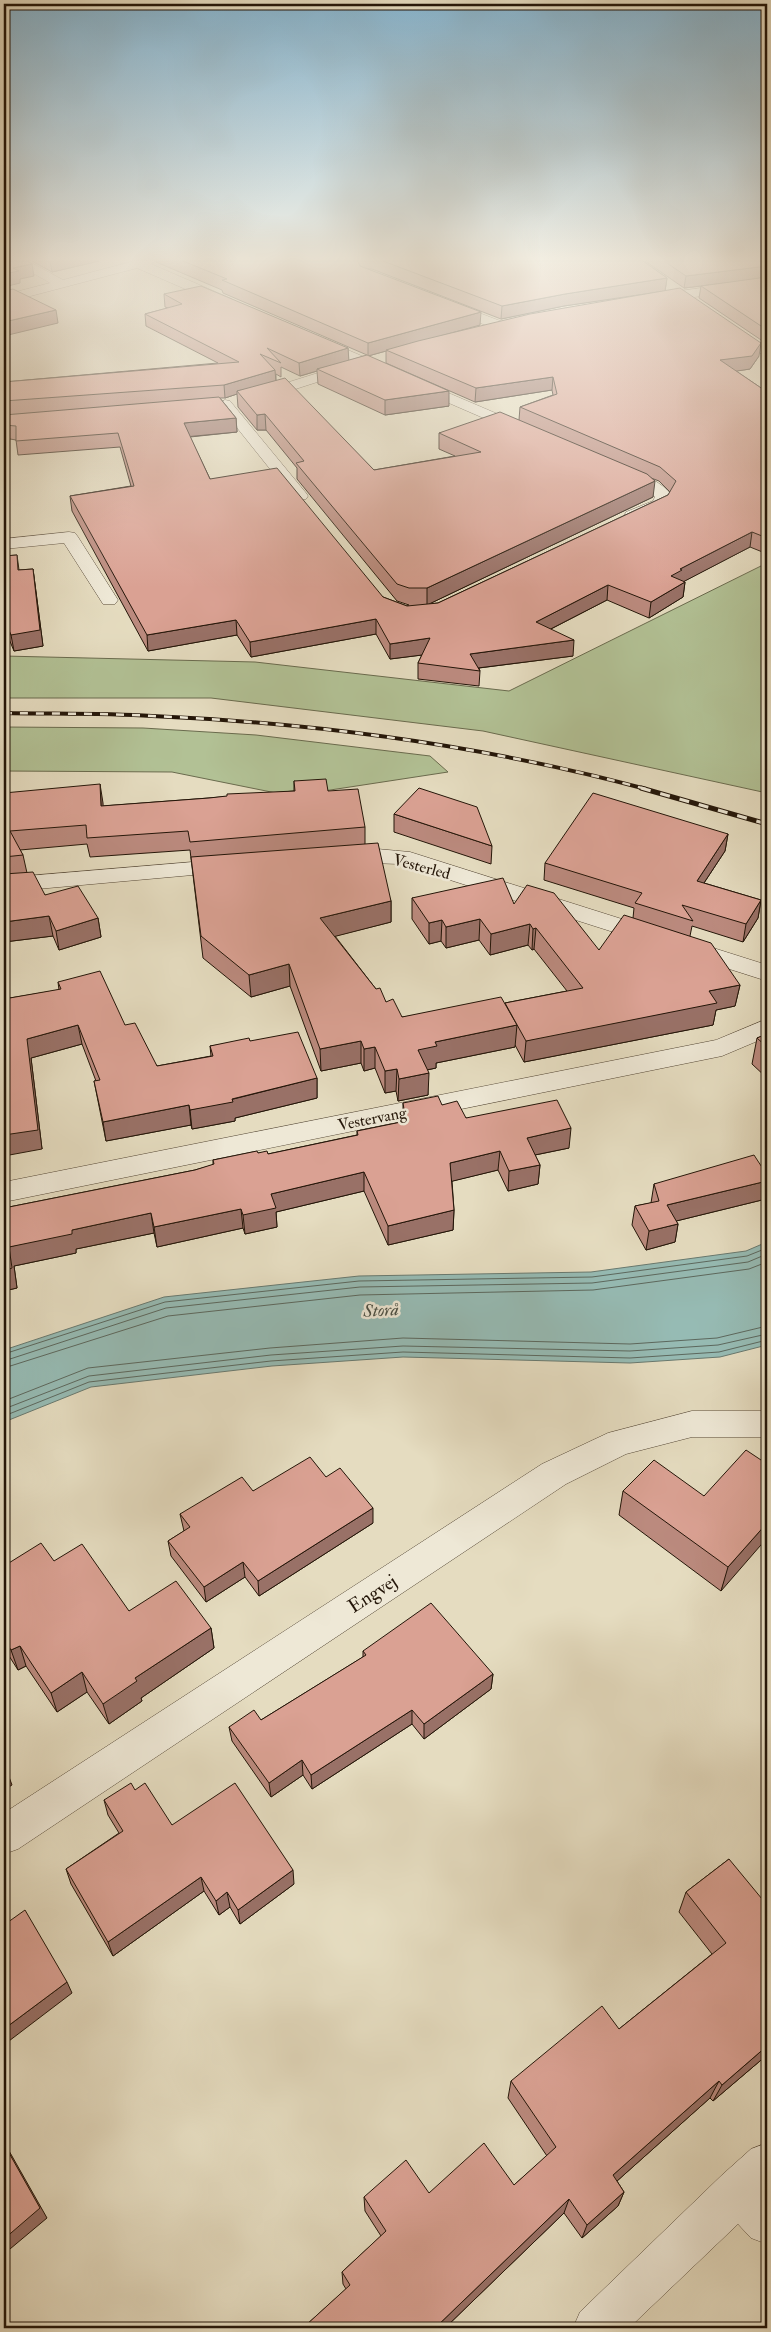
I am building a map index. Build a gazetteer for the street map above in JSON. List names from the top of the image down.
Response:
{
  "streets": {
    "street": ["Vesterled", "Vestervang", "Engvej"]
  },
  "water": ["Storå"]
}
